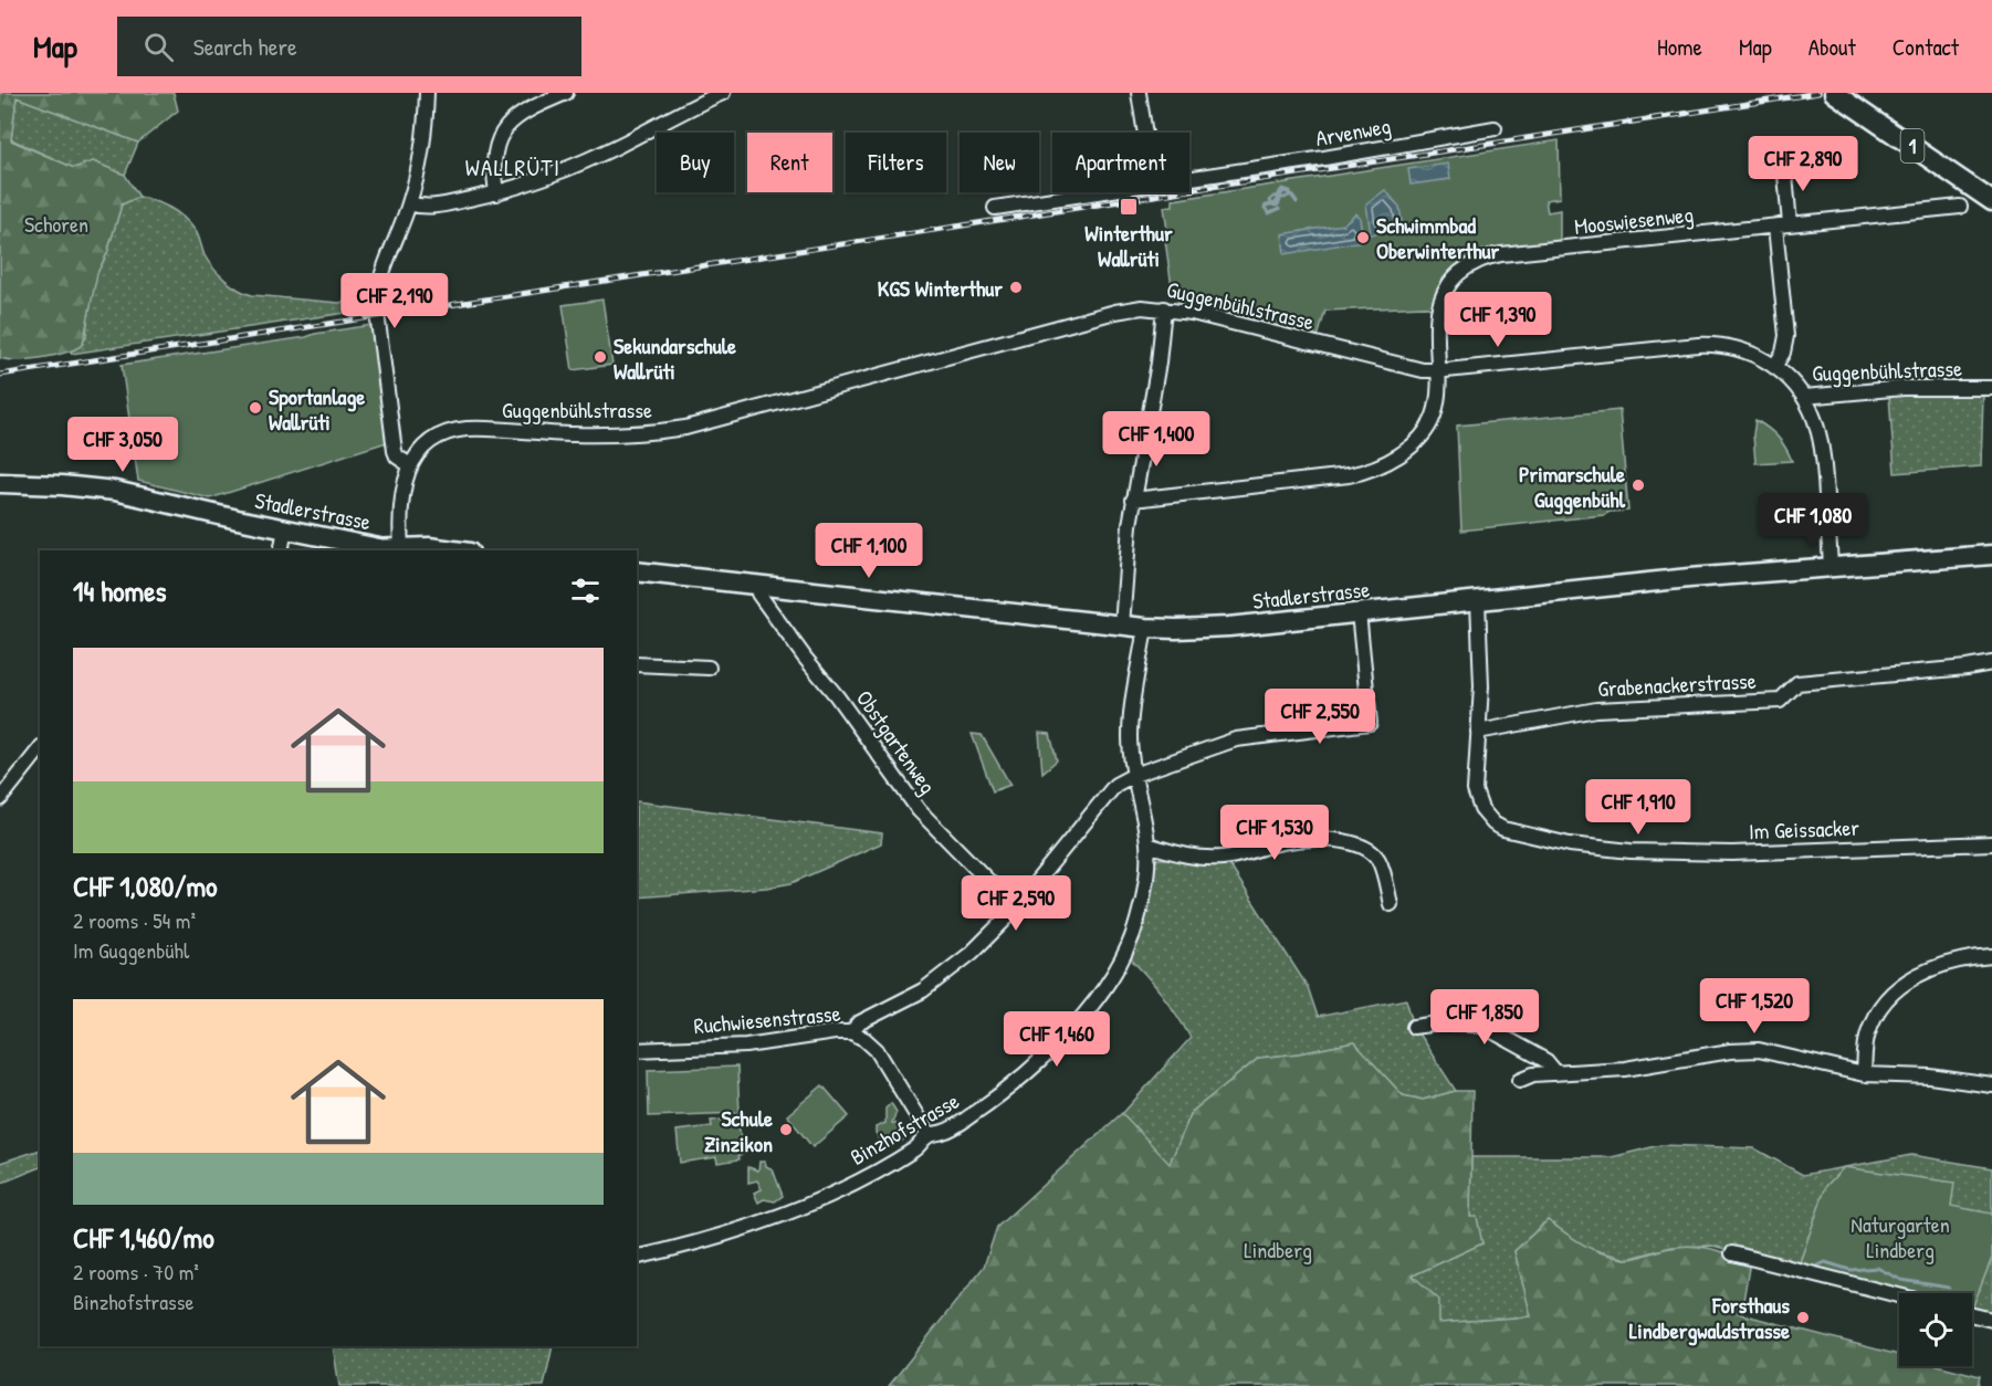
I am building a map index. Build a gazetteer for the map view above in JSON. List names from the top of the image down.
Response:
{
  "streets": {
    "main road": ["1", "Stadlerstrasse"],
    "street": [
      "Arvenweg",
      "Mooswiesenweg",
      "Guggenbühlstrasse",
      "Grabenackerstrasse",
      "Obstgartenweg",
      "Im Geissacker",
      "Ruchwiesenstrasse",
      "Binzhofstrasse"
    ]
  },
  "crossings": [
    ["Mooswiesenweg", "Guggenbühlstrasse"],
    ["Guggenbühlstrasse", "Stadlerstrasse"],
    ["Stadlerstrasse", "Obstgartenweg"],
    ["Stadlerstrasse", "Im Geissacker"],
    ["Stadlerstrasse", "Binzhofstrasse"],
    ["Grabenackerstrasse", "Im Geissacker"],
    ["Ruchwiesenstrasse", "Binzhofstrasse"]
  ],
  "districts": ["WALLRÜTI"],
  "parks": ["Schoren", "Naturgarten Lindberg", "Lindberg"],
  "places": {
    "transit": ["Winterthur Wallrüti"],
    "other": [
      "Schwimmbad Oberwinterthur",
      "KGS Winterthur",
      "Sekundarschule Wallrüti",
      "Sportanlage Wallrüti",
      "Primarschule Guggenbühl",
      "Schule Zinzikon",
      "Forsthaus Lindbergwaldstrasse"
    ]
  },
  "page": {
    "header": "Map",
    "search": "Search here",
    "nav": [
      "Home",
      "Map",
      "About",
      "Contact"
    ],
    "chip": [
      "Buy",
      "Rent",
      "Filters",
      "New",
      "Apartment"
    ],
    "price": [
      "CHF 2,890",
      "CHF 2,190",
      "CHF 1,390",
      "CHF 1,400",
      "CHF 3,050",
      "CHF 1,080",
      "CHF 1,100",
      "CHF 2,550",
      "CHF 1,910",
      "CHF 1,530",
      "CHF 2,590",
      "CHF 1,520",
      "CHF 1,850",
      "CHF 1,460"
    ],
    "heading": "14 homes",
    "list": [
      {
        "name": "CHF 1,080/mo",
        "note": "2 rooms · 54 m² · Im Guggenbühl"
      },
      {
        "name": "CHF 1,460/mo",
        "note": "2 rooms · 70 m² · Binzhofstrasse"
      }
    ]
  }
}
